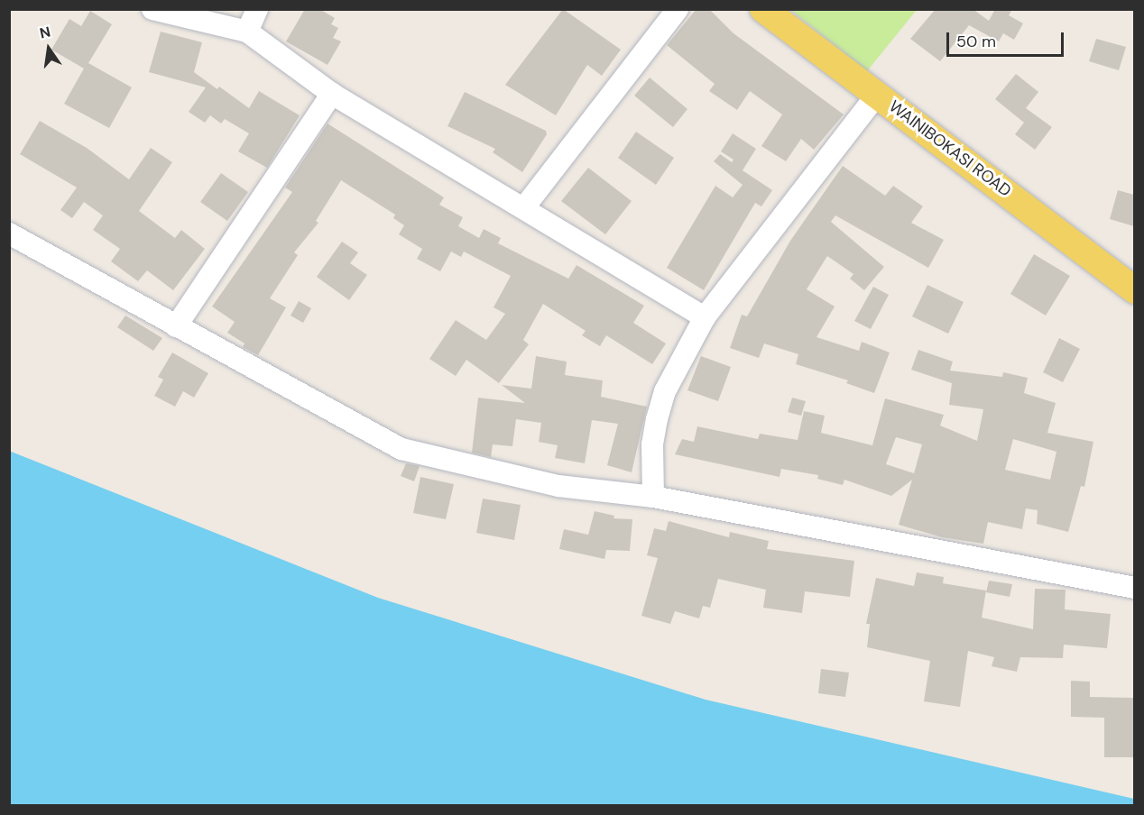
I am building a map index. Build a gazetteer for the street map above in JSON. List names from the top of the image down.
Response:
{
  "streets": {
    "main road": ["WAINIBOKASI ROAD"]
  },
  "scale_bar": "50 m",
  "north": "top"
}
